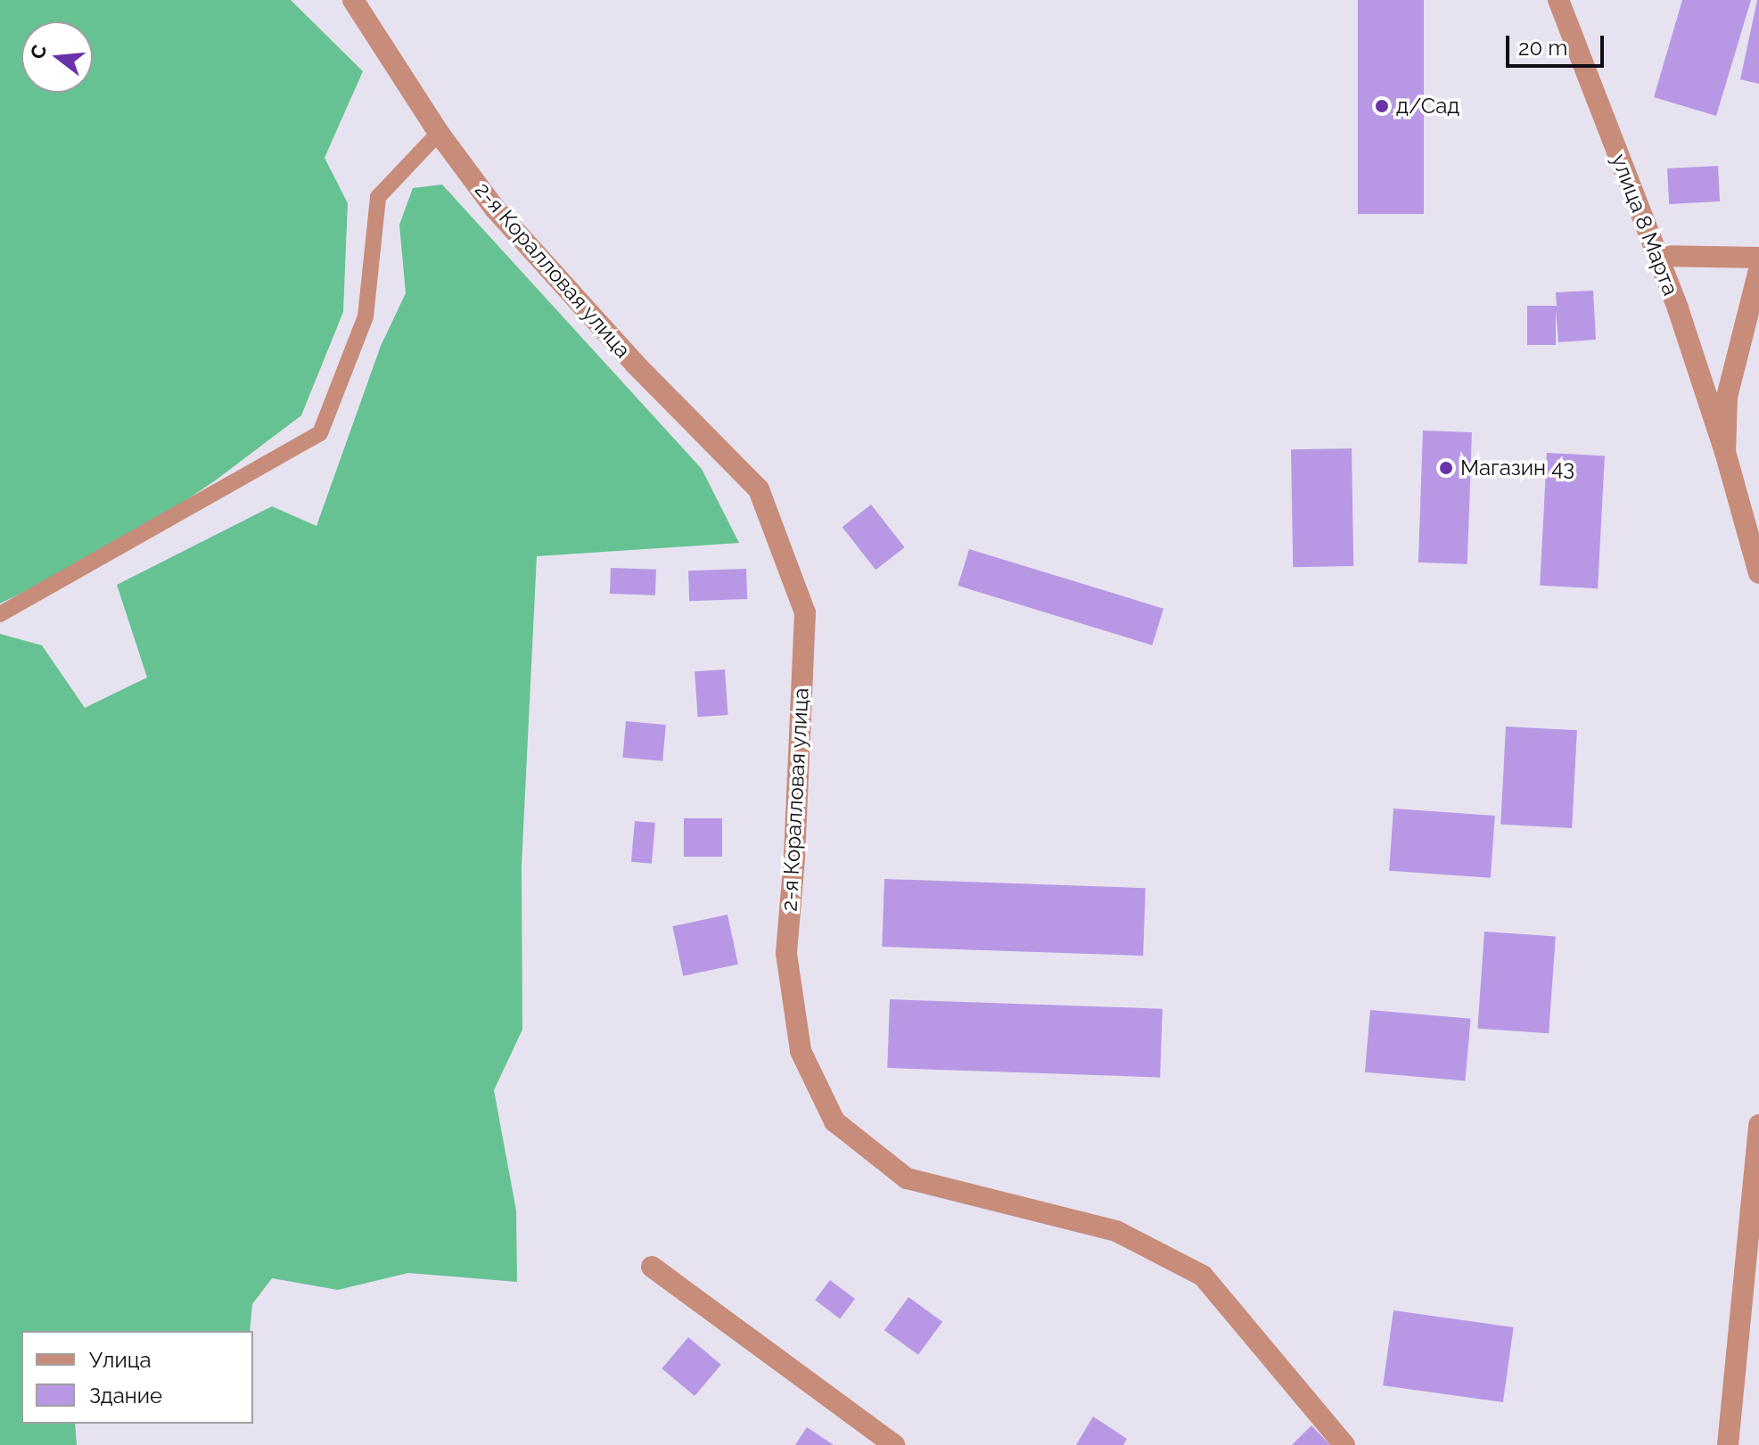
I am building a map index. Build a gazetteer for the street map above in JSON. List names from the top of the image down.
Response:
{
  "streets": {
    "street": ["улица 8 Марта", "2-я Коралловая улица"]
  },
  "places": ["д/Сад", "Магазин 43"],
  "legend": ["Улица", "Здание"],
  "scale_bar": "20 m",
  "north": "left"
}
